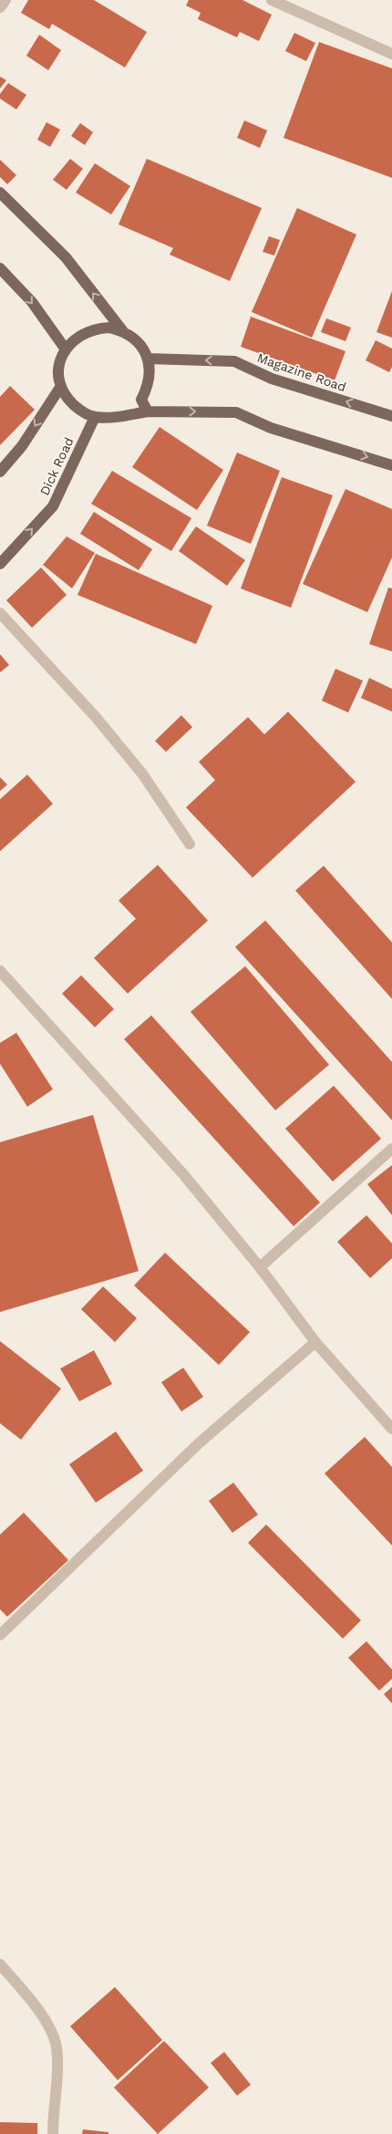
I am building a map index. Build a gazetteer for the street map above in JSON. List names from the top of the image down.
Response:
{
  "streets": {
    "main road": ["Magazine Road", "Dick Road"]
  },
  "crossings": [
    ["Magazine Road", "Dick Road"]
  ]
}
